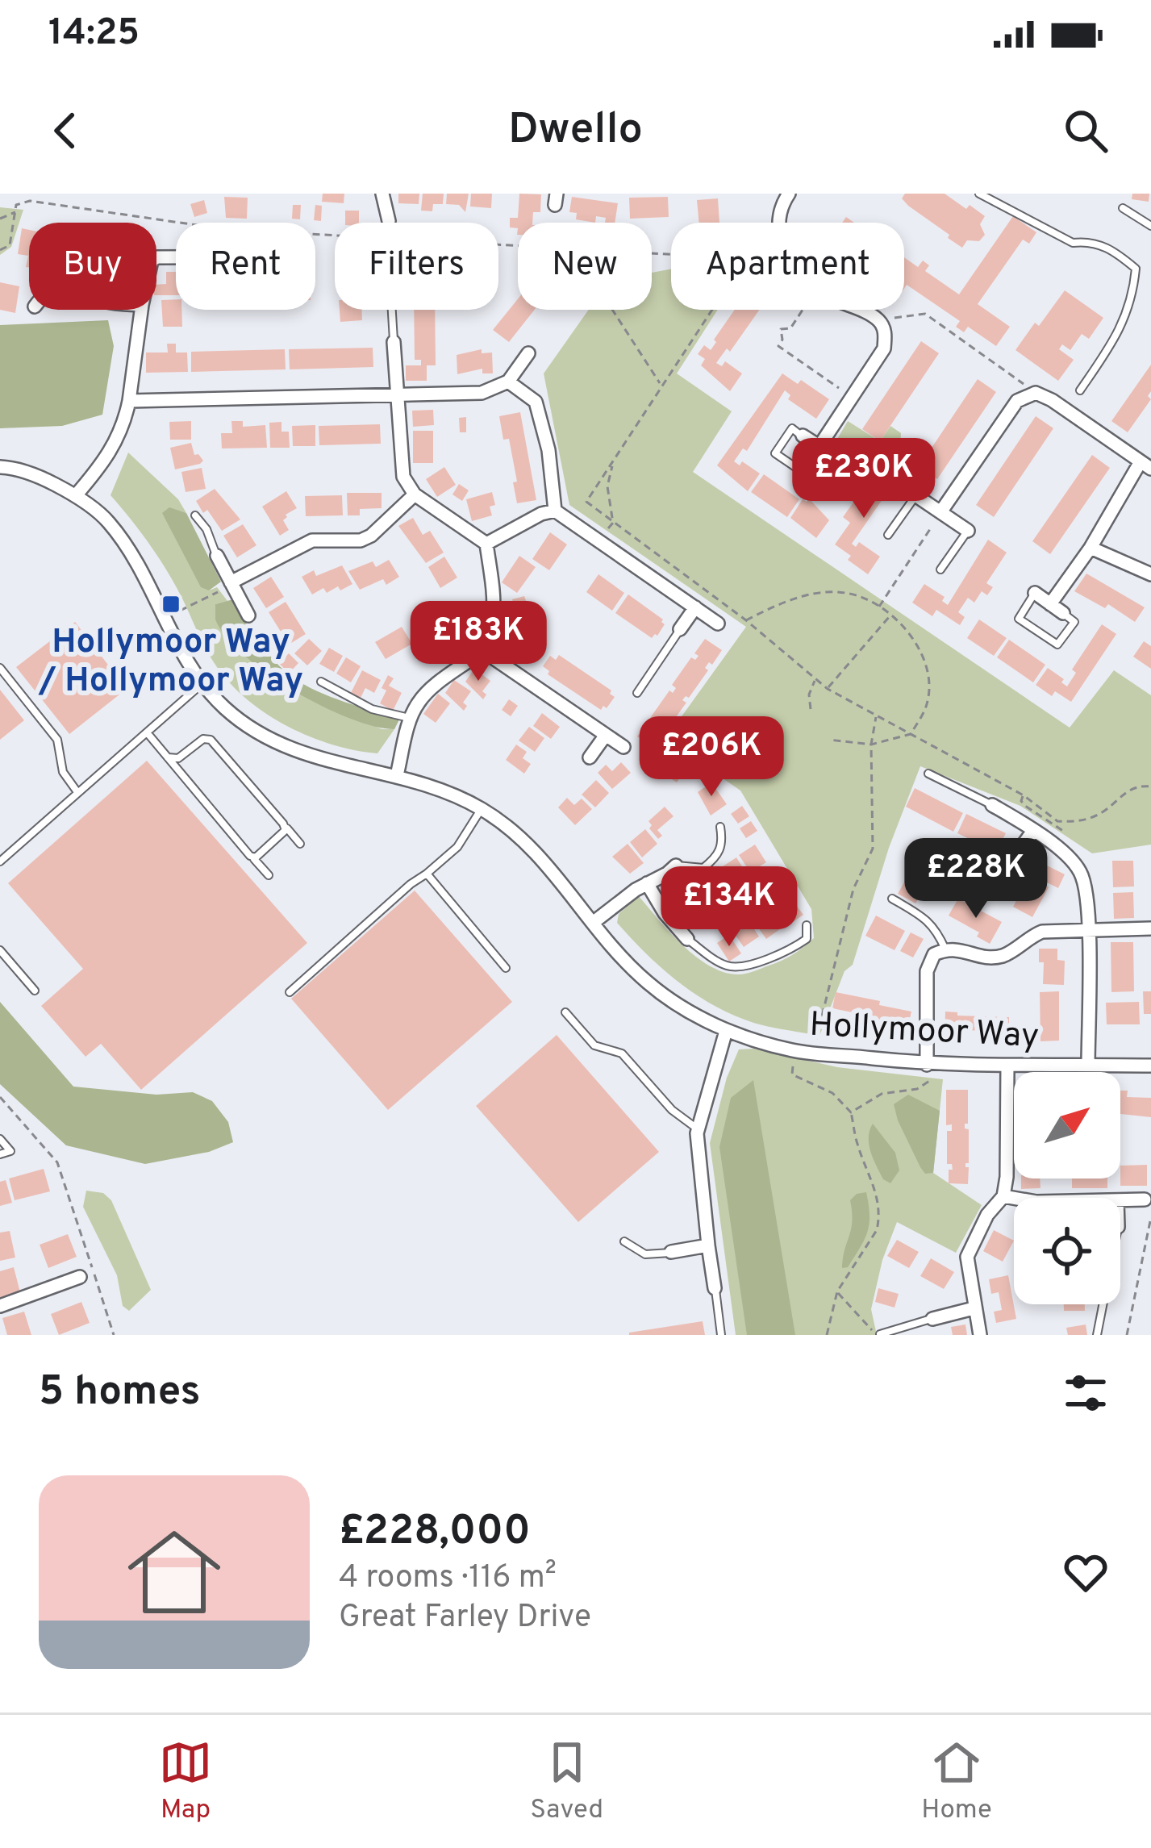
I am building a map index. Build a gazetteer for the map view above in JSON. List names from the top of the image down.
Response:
{
  "streets": {
    "street": ["Hollymoor Way"]
  },
  "places": {
    "transit": ["Hollymoor Way / Hollymoor Way"]
  },
  "north": "top right",
  "page": {
    "status": "14:25",
    "header": "Dwello",
    "chip": [
      "Buy",
      "Rent",
      "Filters",
      "New",
      "Apartment"
    ],
    "price": [
      "£230K",
      "£183K",
      "£206K",
      "£228K",
      "£134K"
    ],
    "heading": "5 homes",
    "list": [
      {
        "name": "£228,000",
        "note": "4 rooms · 116 m² · Great Farley Drive"
      }
    ],
    "tabs": ["Map", "Saved", "Home"]
  }
}
